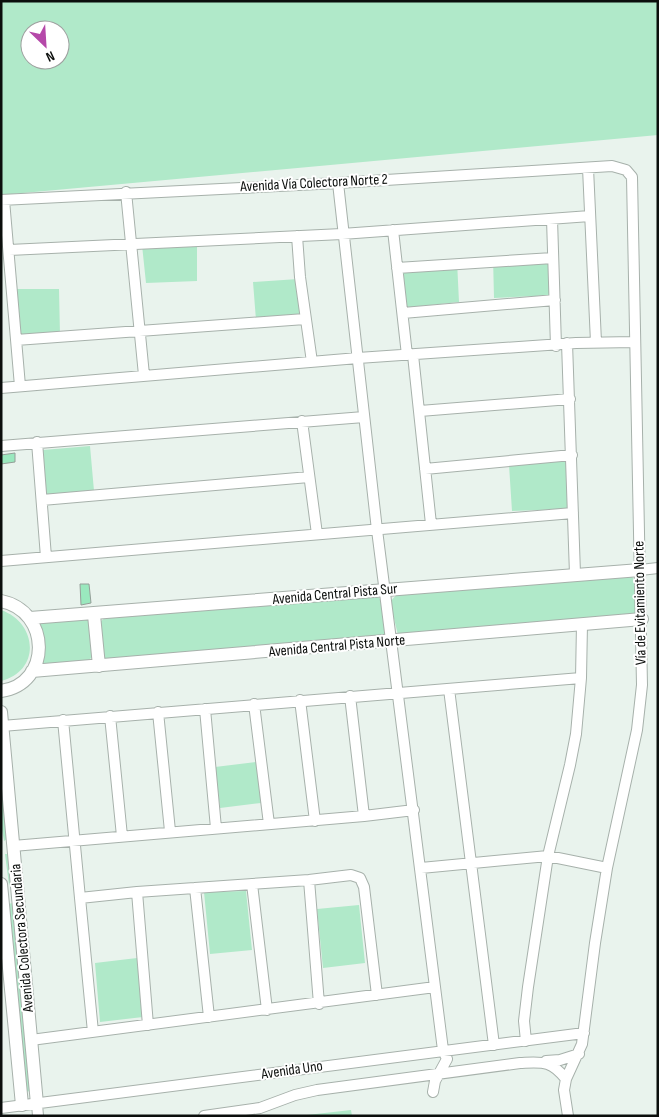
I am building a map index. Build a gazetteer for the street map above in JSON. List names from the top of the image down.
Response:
{
  "streets": {
    "street": [
      "Avenida Vía Colectora Norte 2",
      "Avenida Central Pista Sur",
      "Vía de Evitamiento Norte",
      "Avenida Central Pista Norte",
      "Avenida Colectora Secundaria",
      "Avenida Uno"
    ]
  },
  "crossings": [
    ["Avenida Vía Colectora Norte 2", "Vía de Evitamiento Norte"],
    ["Avenida Central Pista Sur", "Vía de Evitamiento Norte"],
    ["Vía de Evitamiento Norte", "Avenida Central Pista Norte"],
    ["Vía de Evitamiento Norte", "Avenida Uno"],
    ["Avenida Colectora Secundaria", "Avenida Uno"]
  ],
  "north": "bottom right"
}
